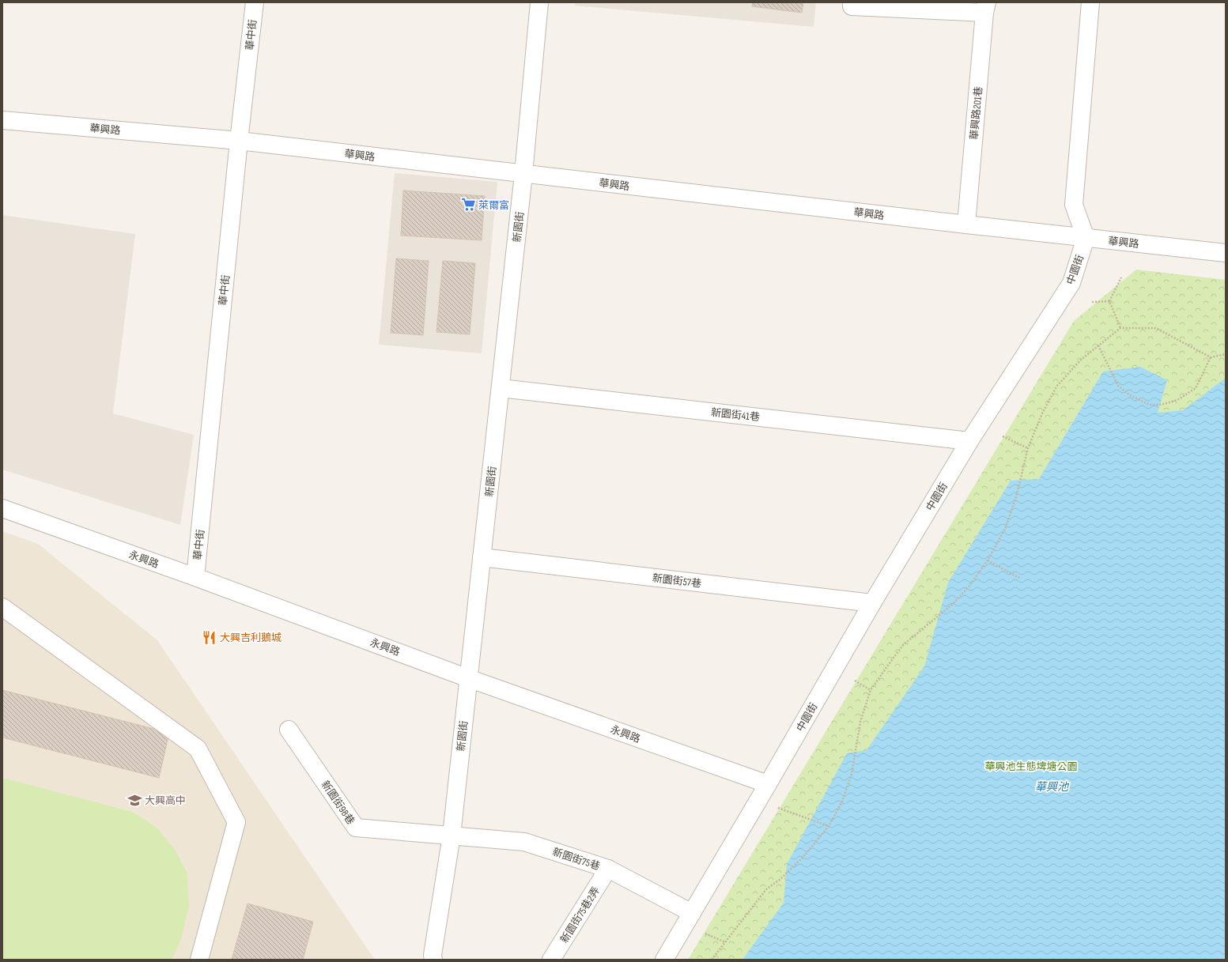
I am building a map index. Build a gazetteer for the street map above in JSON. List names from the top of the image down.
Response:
{
  "streets": {
    "street": [
      "華中街",
      "華興路201巷",
      "華興路",
      "新園街",
      "中園街",
      "新園街41巷",
      "永興路",
      "新園街57巷",
      "新園街98巷",
      "新園街75巷",
      "新園街75巷2弄"
    ]
  },
  "crossings": [
    ["華中街", "華興路"],
    ["華中街", "永興路"],
    ["華興路201巷", "華興路"],
    ["華興路", "新園街"],
    ["華興路", "中園街"],
    ["新園街", "新園街41巷"],
    ["新園街", "永興路"],
    ["新園街", "新園街57巷"],
    ["新園街", "新園街98巷"],
    ["新園街", "新園街75巷"],
    ["中園街", "新園街41巷"],
    ["中園街", "永興路"],
    ["中園街", "新園街57巷"],
    ["中園街", "新園街75巷"],
    ["新園街98巷", "新園街75巷"],
    ["新園街75巷", "新園街75巷2弄"]
  ],
  "water": ["華興池"],
  "parks": ["華興池生態埤塘公園"],
  "places": {
    "supermarket": ["萊爾富"],
    "restaurant": ["大興吉利鵝城"],
    "school or university": ["大興高中"]
  }
}
